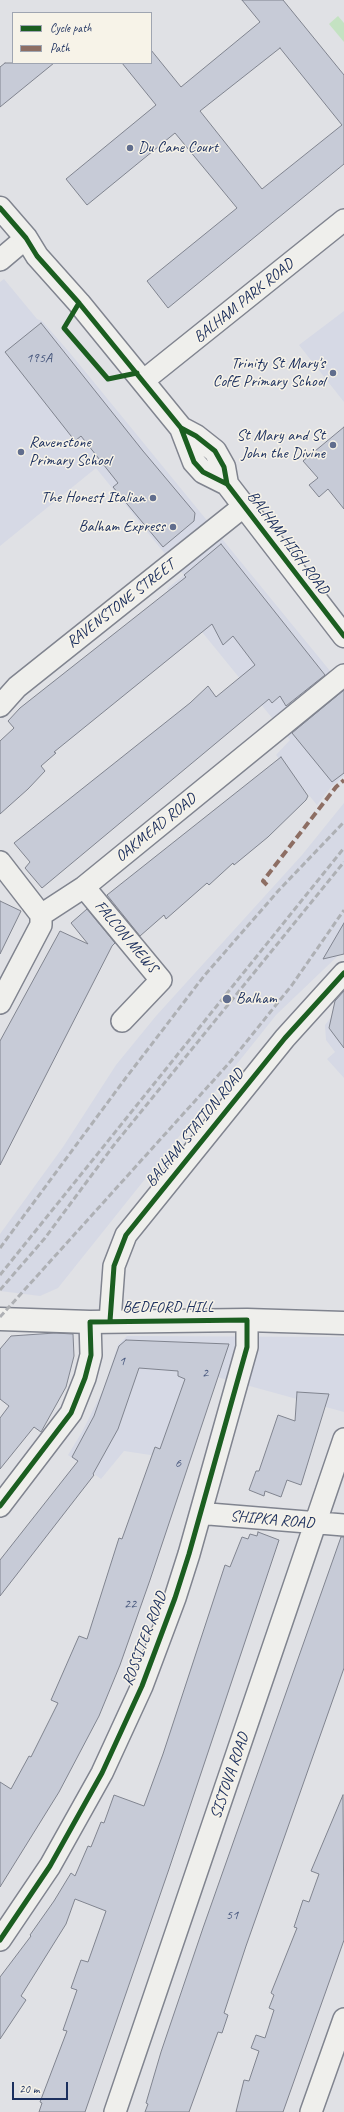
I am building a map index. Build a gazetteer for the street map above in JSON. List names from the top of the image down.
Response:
{
  "streets": {
    "main road": ["BALHAM HIGH ROAD", "BEDFORD HILL"],
    "street": [
      "BALHAM PARK ROAD",
      "RAVENSTONE STREET",
      "OAKMEAD ROAD",
      "FALCON MEWS",
      "BALHAM STATION ROAD",
      "SHIPKA ROAD",
      "ROSSITER ROAD",
      "SISTOVA ROAD"
    ]
  },
  "crossings": [
    ["BALHAM PARK ROAD", "BALHAM HIGH ROAD"],
    ["BALHAM HIGH ROAD", "RAVENSTONE STREET"],
    ["OAKMEAD ROAD", "FALCON MEWS"],
    ["BALHAM STATION ROAD", "BEDFORD HILL"],
    ["BEDFORD HILL", "ROSSITER ROAD"],
    ["SHIPKA ROAD", "ROSSITER ROAD"],
    ["SHIPKA ROAD", "SISTOVA ROAD"]
  ],
  "places": [
    "Du Cane Court",
    "Trinity St Mary's CofE Primary School",
    "St Mary and St John the Divine",
    "Ravenstone Primary School",
    "The Honest Italian",
    "Balham Express",
    "Balham"
  ],
  "house_numbers": [
    "195A",
    "1",
    "2",
    "6",
    "22",
    "51"
  ],
  "legend": ["Cycle path", "Path"],
  "scale_bar": "20 m"
}
